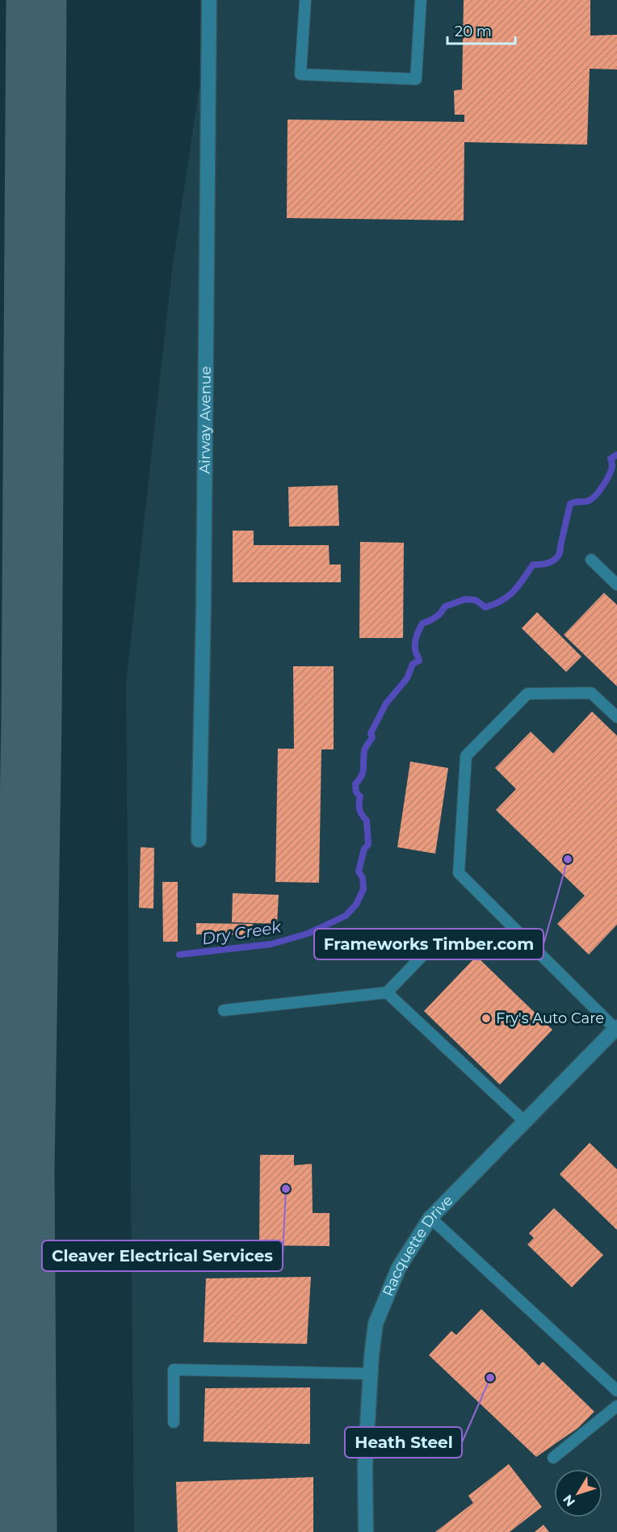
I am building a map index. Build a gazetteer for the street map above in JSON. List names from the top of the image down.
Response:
{
  "streets": {
    "street": ["Airway Avenue", "Racquette Drive"]
  },
  "water": ["Dry Creek"],
  "places": [
    "Frameworks Timber.com",
    "Fry's Auto Care",
    "Cleaver Electrical Services",
    "Heath Steel"
  ],
  "scale_bar": "20 m",
  "north": "bottom left"
}
